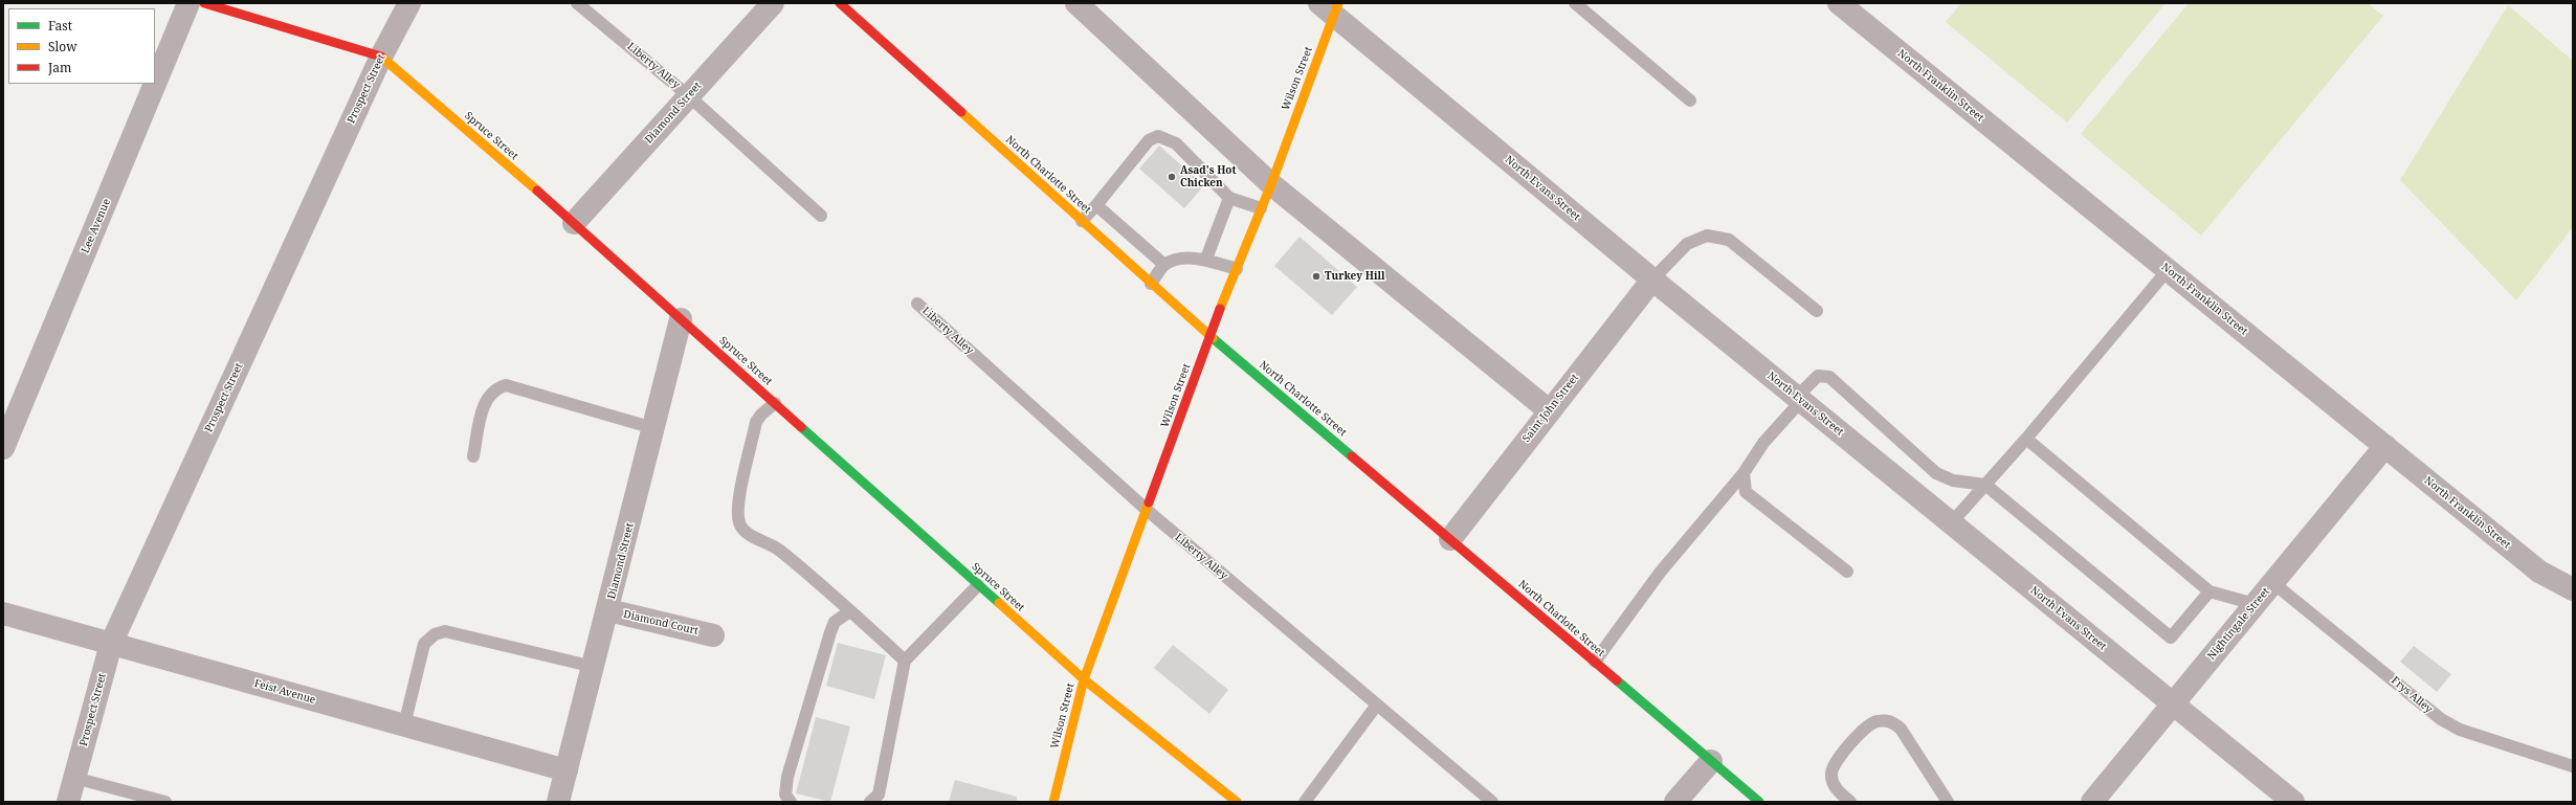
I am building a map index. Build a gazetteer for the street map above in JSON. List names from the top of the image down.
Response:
{
  "streets": {
    "street": [
      "Wilson Street",
      "North Franklin Street",
      "Prospect Street",
      "Diamond Street",
      "Spruce Street",
      "North Charlotte Street",
      "North Evans Street",
      "Lee Avenue",
      "Saint John Street",
      "Diamond Court",
      "Nightingale Street",
      "Feist Avenue"
    ],
    "lane": ["Liberty Alley", "Frys Alley"]
  },
  "crossings": [
    ["Liberty Alley", "Wilson Street"],
    ["Liberty Alley", "Diamond Street"],
    ["Wilson Street", "Spruce Street"],
    ["Wilson Street", "North Charlotte Street"],
    ["Wilson Street", "North Evans Street"],
    ["North Franklin Street", "Nightingale Street"],
    ["Prospect Street", "Spruce Street"],
    ["Prospect Street", "Feist Avenue"],
    ["Diamond Street", "Spruce Street"],
    ["Diamond Street", "Diamond Court"],
    ["Diamond Street", "Feist Avenue"],
    ["North Charlotte Street", "Saint John Street"],
    ["North Evans Street", "Saint John Street"],
    ["North Evans Street", "Nightingale Street"],
    ["Nightingale Street", "Frys Alley"]
  ],
  "places": ["Asad's Hot Chicken", "Turkey Hill"],
  "legend": ["Fast", "Slow", "Jam"]
}
